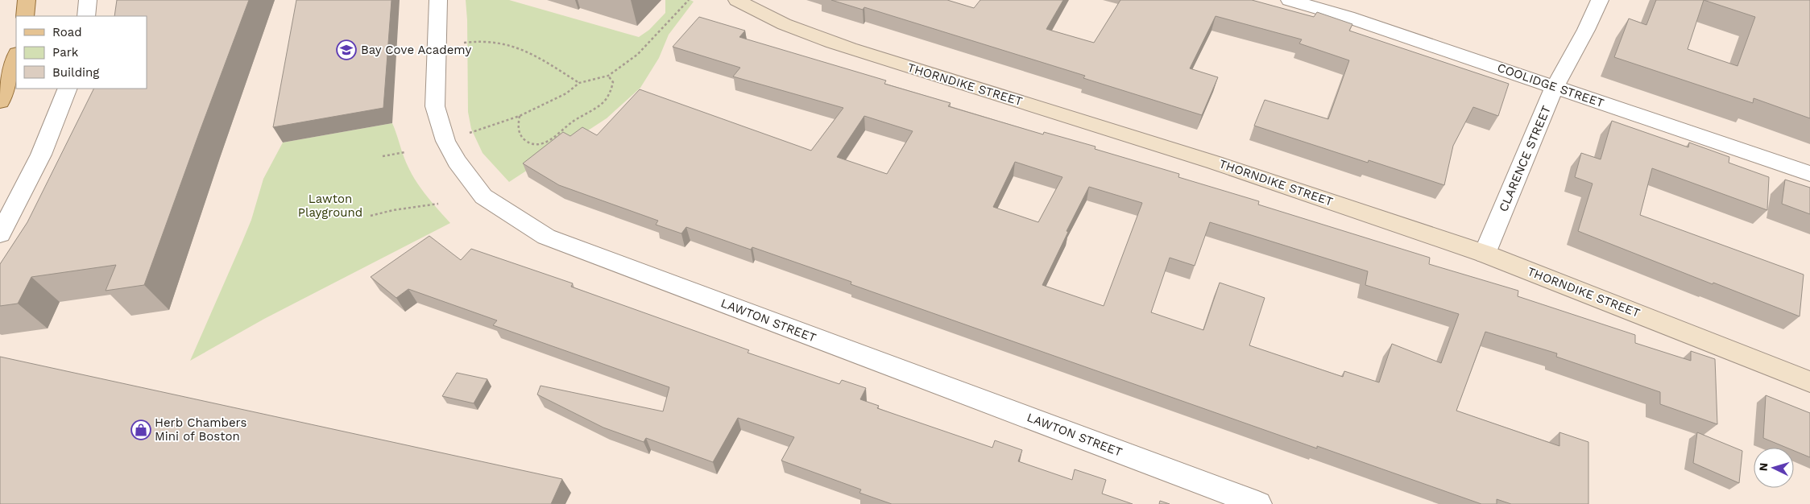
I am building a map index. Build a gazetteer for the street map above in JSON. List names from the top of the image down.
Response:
{
  "streets": {
    "street": [
      "THORNDIKE STREET",
      "COOLIDGE STREET",
      "CLARENCE STREET",
      "LAWTON STREET"
    ]
  },
  "crossings": [
    ["THORNDIKE STREET", "CLARENCE STREET"],
    ["COOLIDGE STREET", "CLARENCE STREET"]
  ],
  "parks": ["Lawton Playground"],
  "places": {
    "school or university": ["Bay Cove Academy"],
    "shop": ["Herb Chambers Mini of Boston"]
  },
  "legend": ["Road", "Park", "Building"],
  "north": "left"
}
